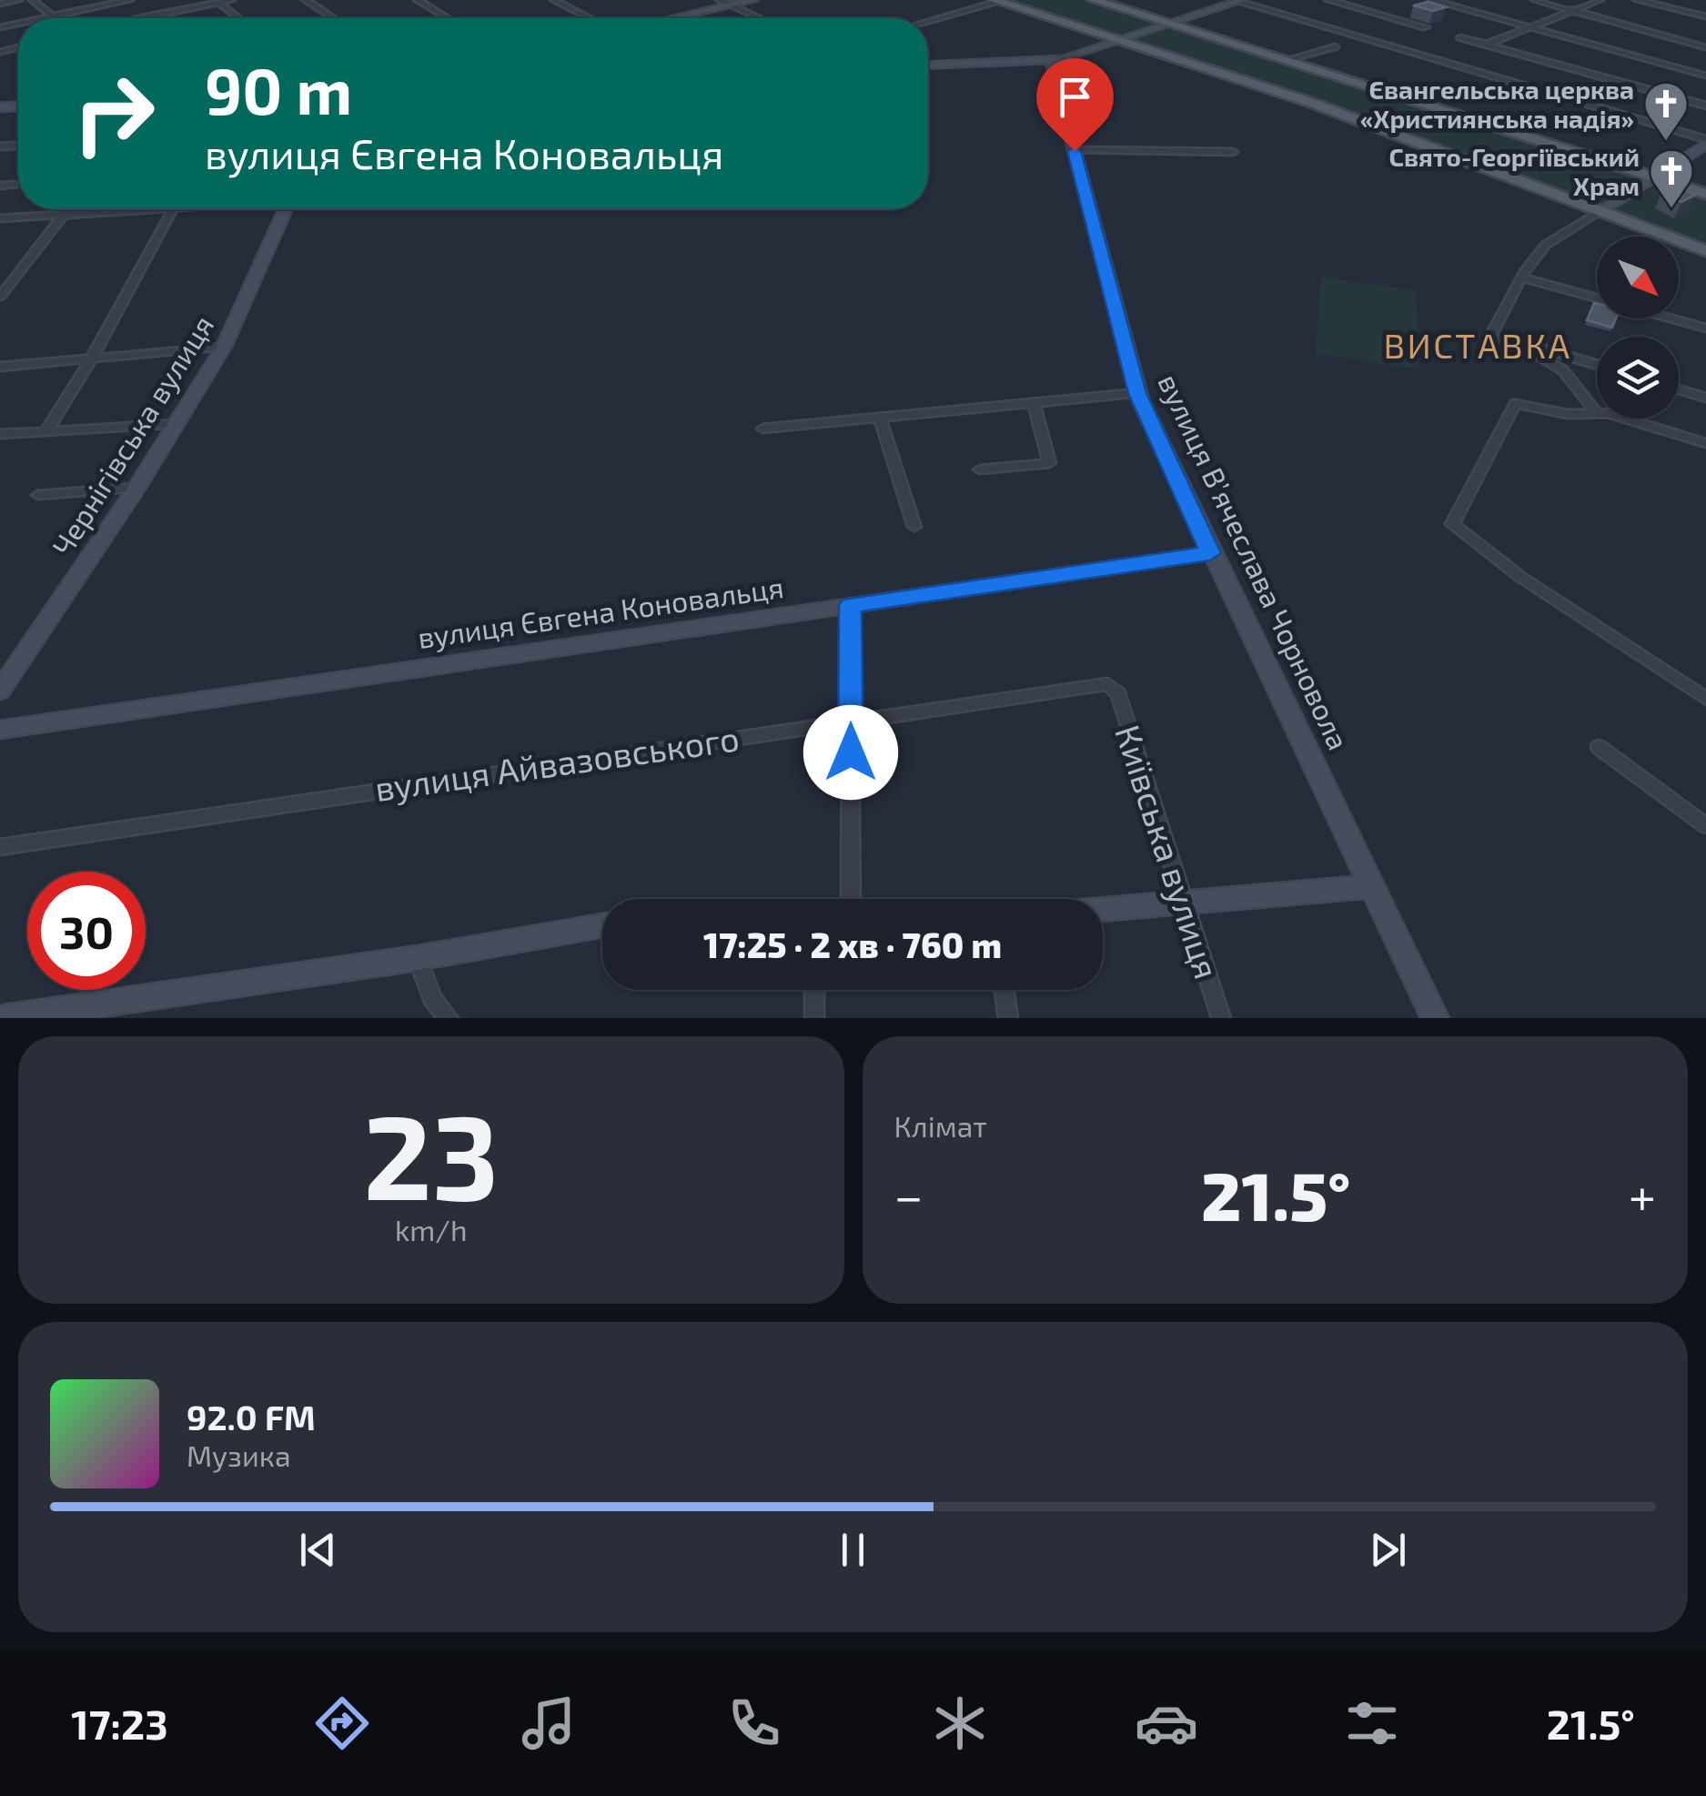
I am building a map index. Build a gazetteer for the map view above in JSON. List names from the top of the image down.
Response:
{
  "streets": {
    "street": [
      "Чернігівська вулиця",
      "вулиця Вʼячеслава Чорновола",
      "вулиця Євгена Коновальця",
      "вулиця Айвазовського",
      "Київська вулиця"
    ]
  },
  "crossings": [
    ["вулиця Вʼячеслава Чорновола", "вулиця Євгена Коновальця"],
    ["вулиця Айвазовського", "Київська вулиця"]
  ],
  "districts": ["ВИСТАВКА"],
  "places": {
    "church": ["Євангельська церква «Християнська надія»", "Свято-Георгіївський Храм"]
  },
  "north": "bottom right",
  "page": {
    "turn": ["90 m", "вулиця Євгена Коновальця"],
    "limit": "30",
    "trip": "17:25 · 2 хв · 760 m",
    "tile": [
      ["23", "km/h"],
      "Клімат"
    ],
    "heat": ["−", "21.5°", "+"],
    "song": ["92.0 FM", "Музика"],
    "tabs": ["17:23", "21.5°"]
  }
}
